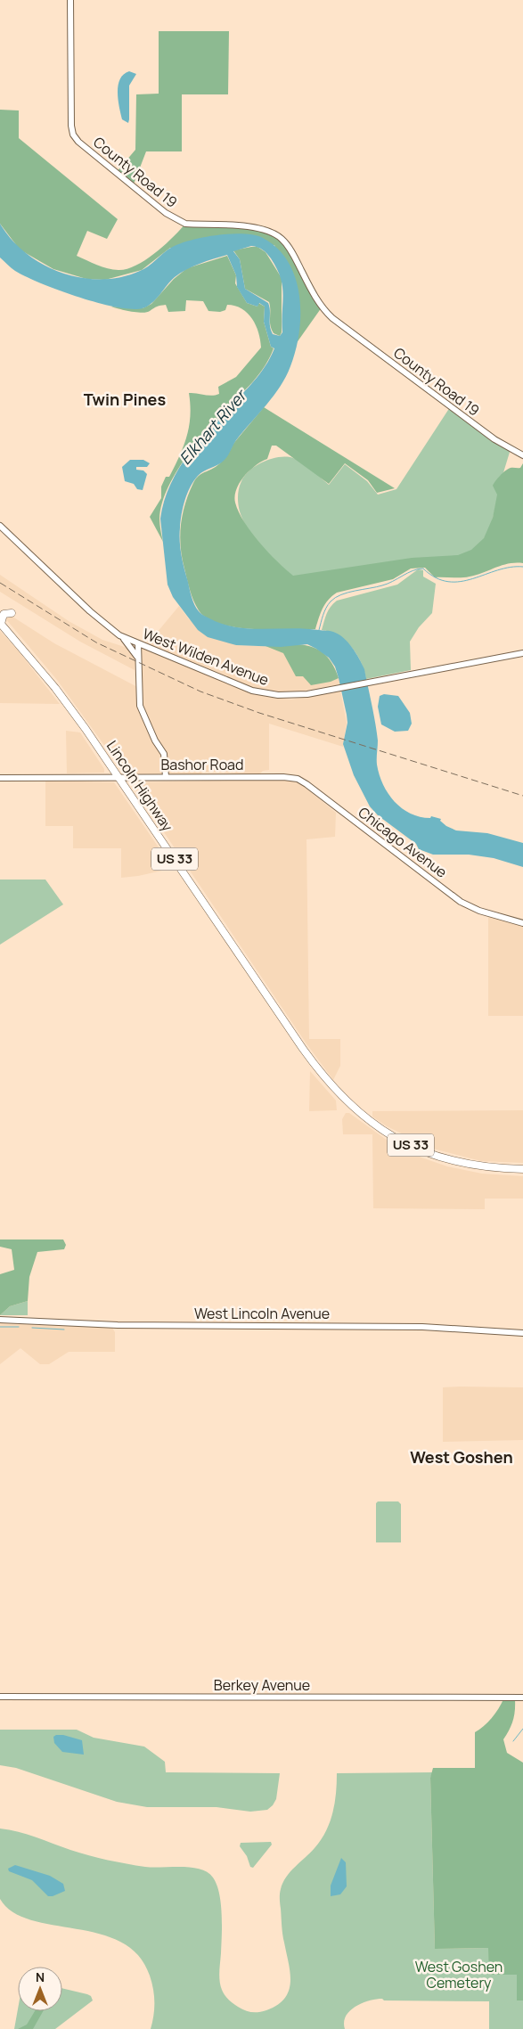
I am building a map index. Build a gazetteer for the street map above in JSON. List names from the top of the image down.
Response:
{
  "streets": {
    "highway": ["Lincoln Highway", "US 33"],
    "street": [
      "County Road 19",
      "West Wilden Avenue",
      "Bashor Road",
      "Chicago Avenue",
      "West Lincoln Avenue",
      "Berkey Avenue"
    ]
  },
  "crossings": [
    ["Bashor Road", "Lincoln Highway"],
    ["Bashor Road", "Chicago Avenue"]
  ],
  "districts": ["Twin Pines", "West Goshen"],
  "water": ["Elkhart River"],
  "parks": ["West Goshen Cemetery"],
  "north": "top"
}
